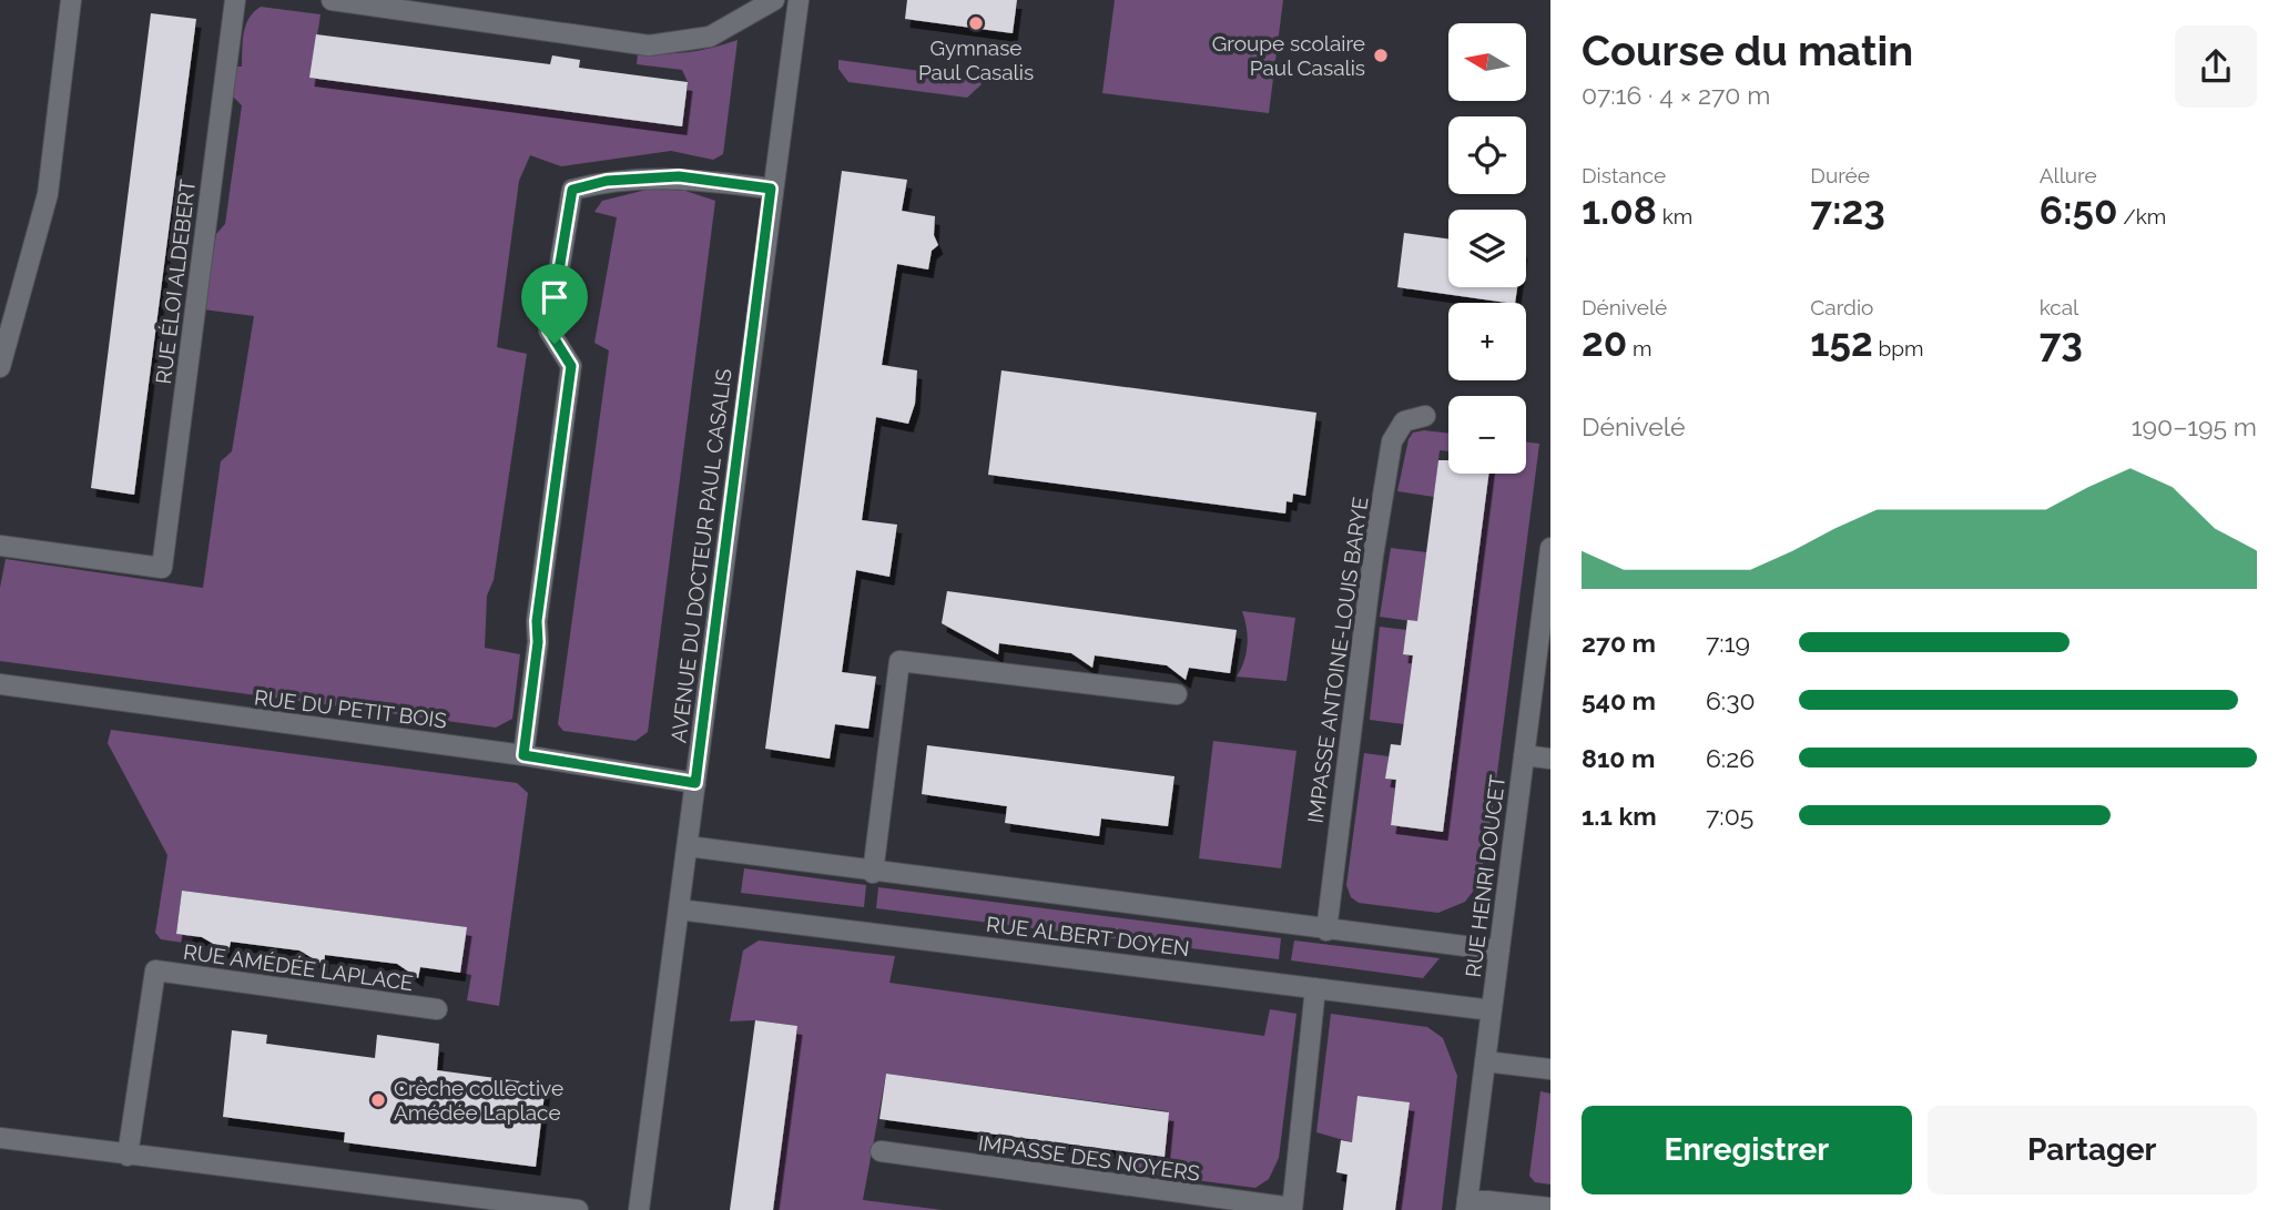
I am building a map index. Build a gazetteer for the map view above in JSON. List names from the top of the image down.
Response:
{
  "streets": {
    "street": [
      "RUE ÉLOI ALDEBERT",
      "AVENUE DU DOCTEUR PAUL CASALIS",
      "IMPASSE ANTOINE-LOUIS BARYE",
      "RUE DU PETIT BOIS",
      "RUE HENRI DOUCET",
      "RUE ALBERT DOYEN",
      "RUE AMÉDÉE LAPLACE",
      "IMPASSE DES NOYERS"
    ]
  },
  "crossings": [
    ["AVENUE DU DOCTEUR PAUL CASALIS", "RUE DU PETIT BOIS"],
    ["AVENUE DU DOCTEUR PAUL CASALIS", "RUE ALBERT DOYEN"],
    ["IMPASSE ANTOINE-LOUIS BARYE", "RUE ALBERT DOYEN"],
    ["RUE HENRI DOUCET", "RUE ALBERT DOYEN"]
  ],
  "places": ["Gymnase Paul Casalis", "Groupe scolaire Paul Casalis", "Crèche collective Amédée Laplace"],
  "north": "left",
  "page": {
    "heading": ["Course du matin", "07:16 · 4 × 270 m"],
    "map_buttons": ["+", "−"],
    "stats": [
      ["Distance", "1.08 km"],
      ["Durée", "7:23"],
      ["Allure", "6:50 /km"],
      ["Dénivelé", "20 m"],
      ["Cardio", "152 bpm"],
      ["kcal", "73"]
    ],
    "chart": ["Dénivelé", "190–195 m"],
    "list": [
      {
        "name": "270 m",
        "note": "7:19"
      },
      {
        "name": "540 m",
        "note": "6:30"
      },
      {
        "name": "810 m",
        "note": "6:26"
      },
      {
        "name": "1.1 km",
        "note": "7:05"
      }
    ],
    "buttons": ["Enregistrer", "Partager"]
  }
}
